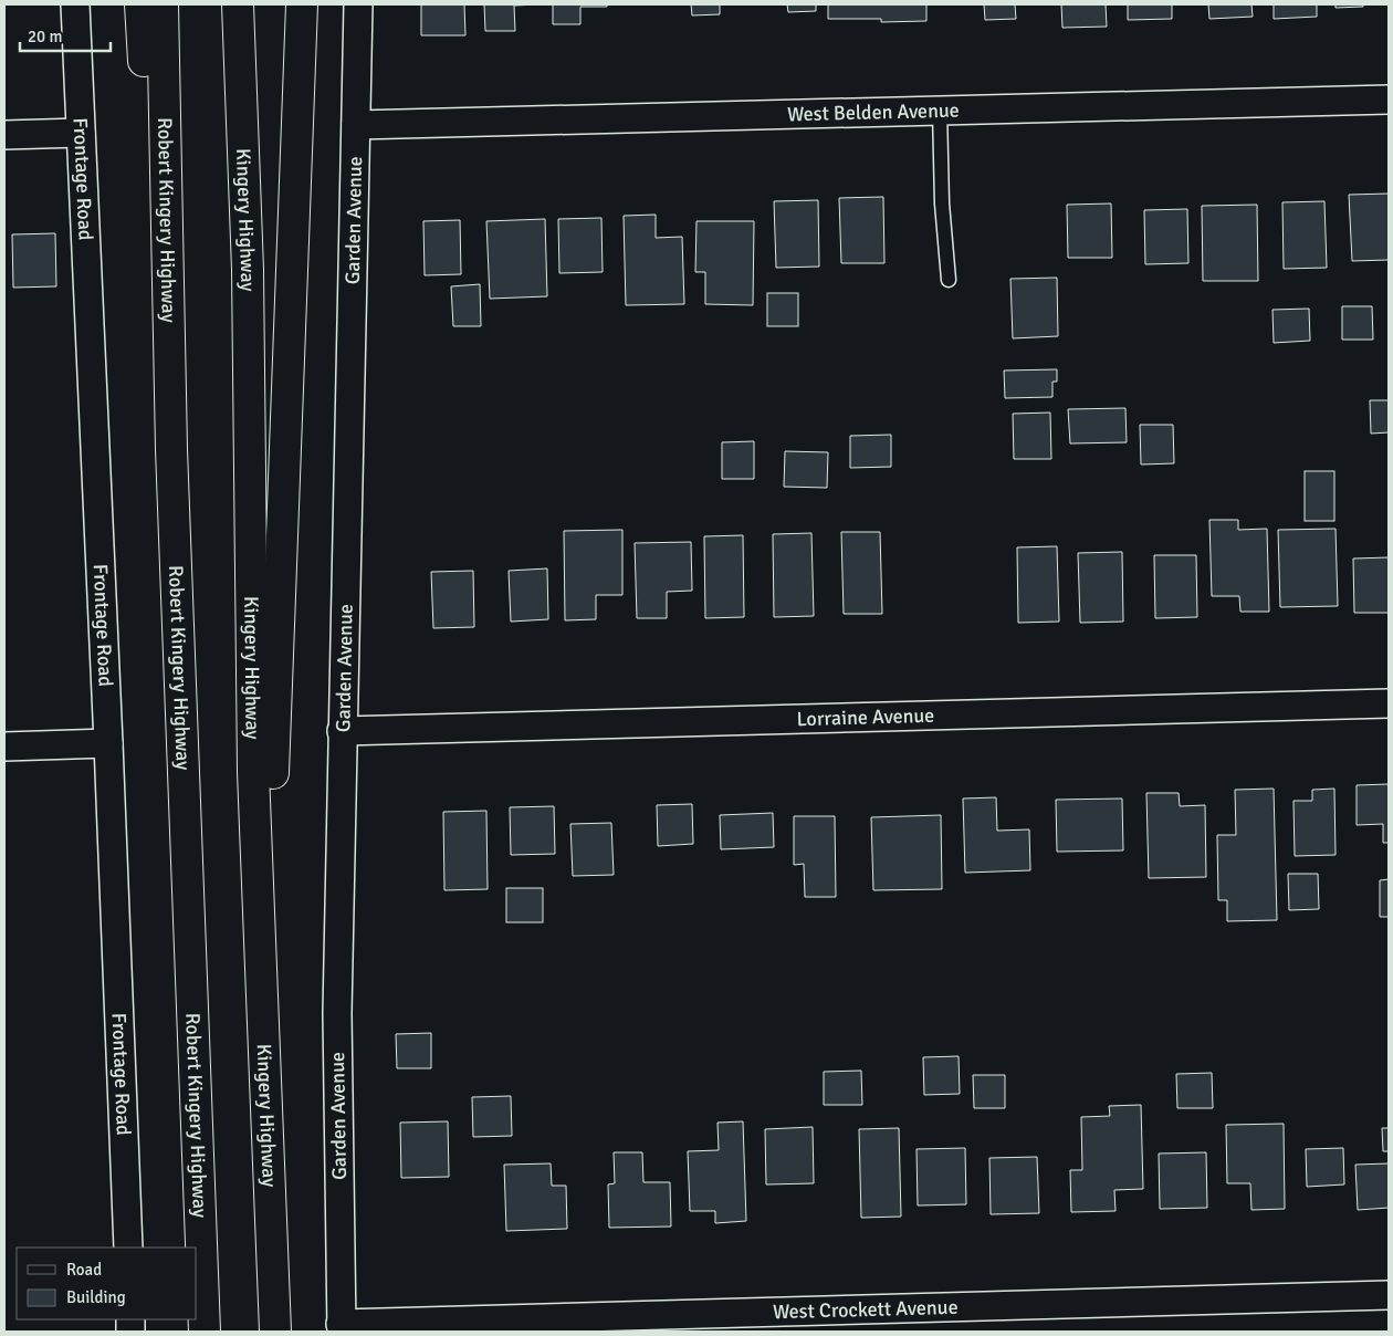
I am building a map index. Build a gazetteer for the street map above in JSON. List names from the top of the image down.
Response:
{
  "streets": {
    "highway": ["Robert Kingery Highway", "Kingery Highway"],
    "street": [
      "West Belden Avenue",
      "Frontage Road",
      "Garden Avenue",
      "Lorraine Avenue",
      "West Crockett Avenue"
    ]
  },
  "crossings": [
    ["West Belden Avenue", "Garden Avenue"],
    ["Garden Avenue", "Lorraine Avenue"],
    ["Garden Avenue", "West Crockett Avenue"]
  ],
  "legend": ["Road", "Building"],
  "scale_bar": "20 m"
}
